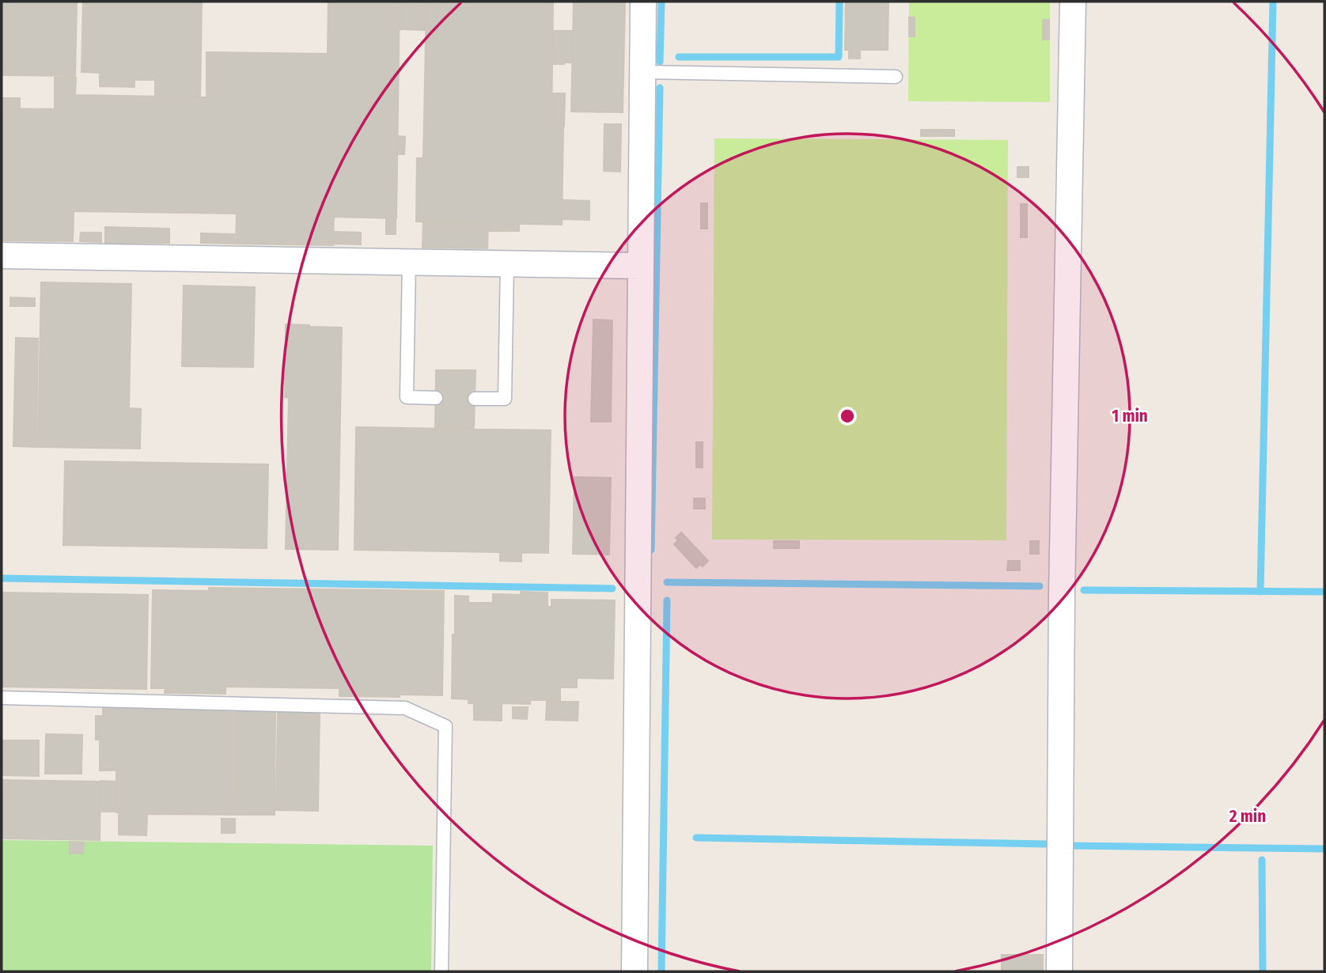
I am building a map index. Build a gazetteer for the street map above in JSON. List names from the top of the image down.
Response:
{
  "rings": ["1 min", "2 min"]
}
